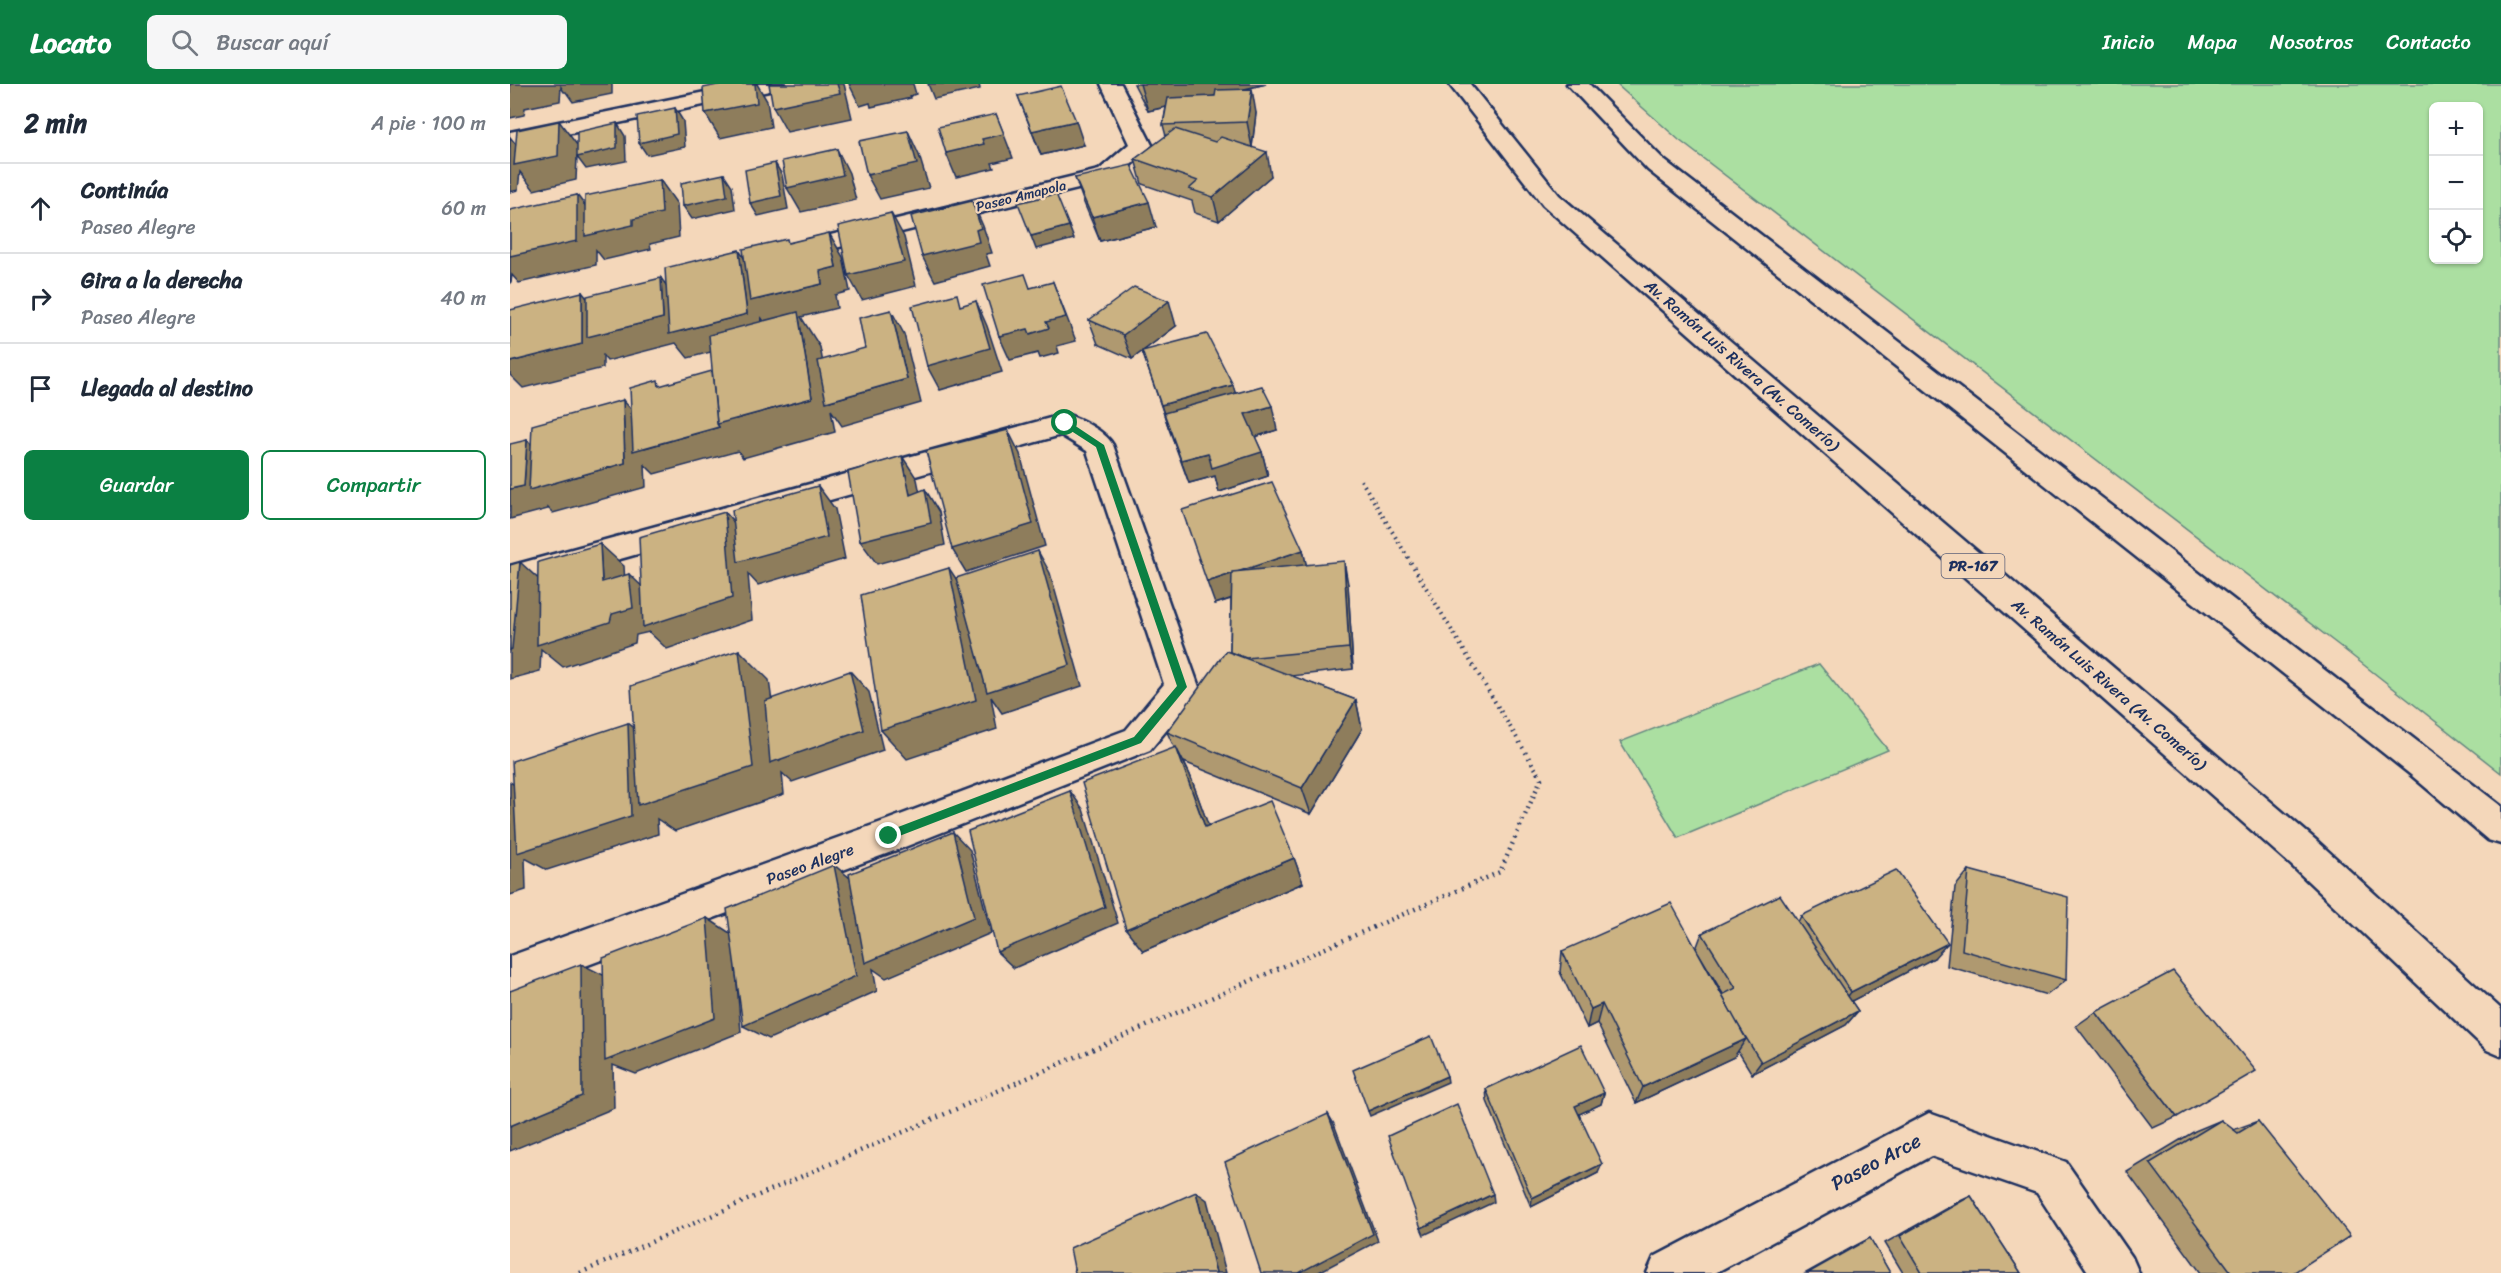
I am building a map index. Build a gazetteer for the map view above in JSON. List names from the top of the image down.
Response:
{
  "streets": {
    "main road": [
      "Paseo Amapola",
      "Av. Ramón Luis Rivera (Av. Comerío)",
      "PR-167",
      "Paseo Alegre",
      "Paseo Arce"
    ]
  },
  "page": {
    "header": "Locato",
    "search": "Buscar aquí",
    "nav": [
      "Inicio",
      "Mapa",
      "Nosotros",
      "Contacto"
    ],
    "heading": ["2 min", "A pie · 100 m"],
    "map_buttons": ["+", "−"],
    "list": [
      ["Continúa", "Paseo Alegre", "60 m"],
      ["Gira a la derecha", "Paseo Alegre", "40 m"],
      "Llegada al destino"
    ],
    "buttons": ["Guardar", "Compartir"]
  }
}
